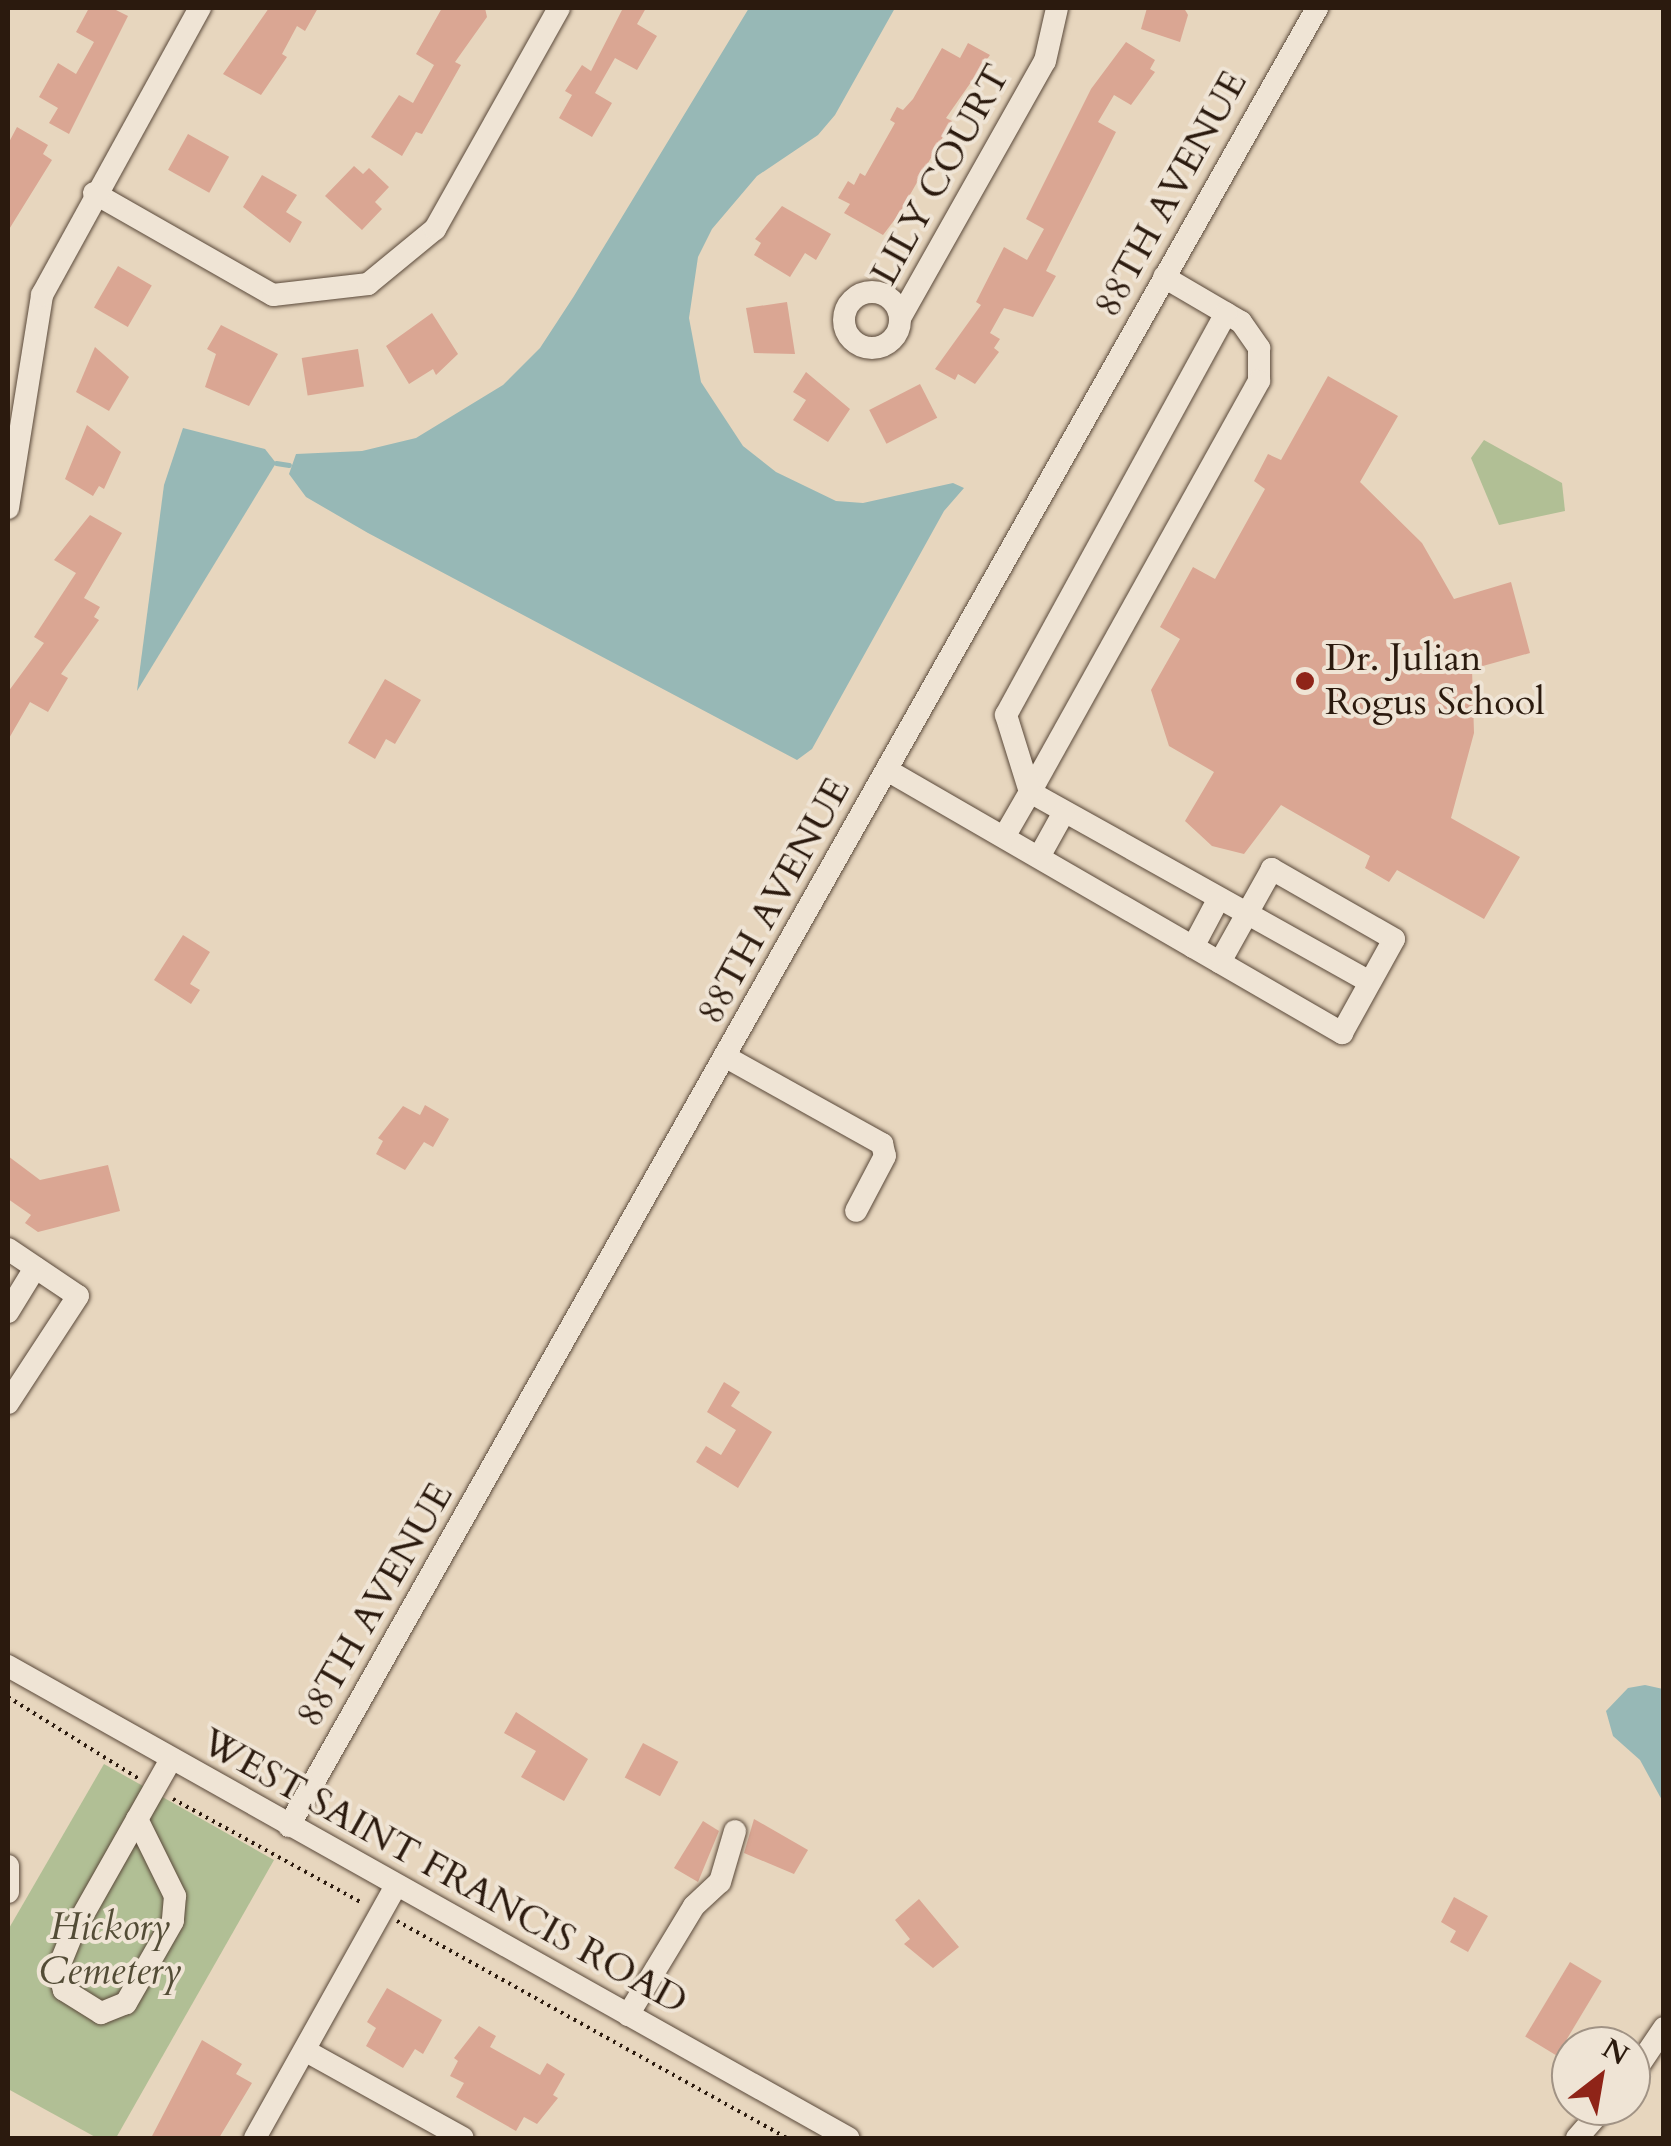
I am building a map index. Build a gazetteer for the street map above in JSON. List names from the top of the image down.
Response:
{
  "streets": {
    "street": ["LILY COURT", "88TH AVENUE", "WEST SAINT FRANCIS ROAD"]
  },
  "crossings": [
    ["88TH AVENUE", "WEST SAINT FRANCIS ROAD"]
  ],
  "parks": ["Hickory Cemetery"],
  "places": ["Dr. Julian Rogus School"],
  "north": "top right"
}
